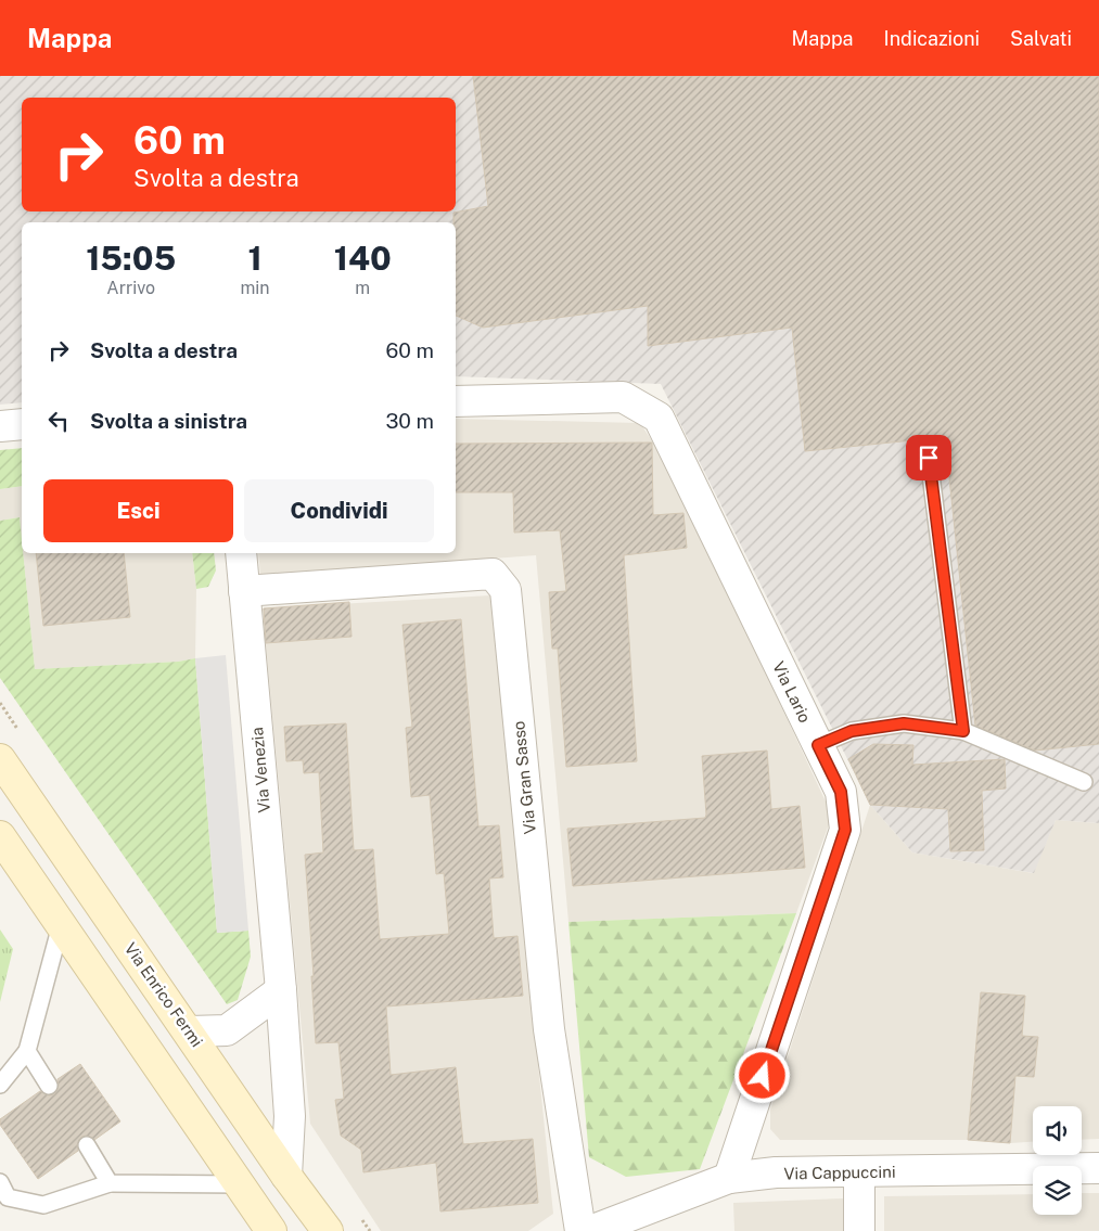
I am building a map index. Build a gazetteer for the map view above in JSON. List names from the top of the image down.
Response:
{
  "streets": {
    "street": [
      "Via Lario",
      "Via Venezia",
      "Via Gran Sasso",
      "Via Enrico Fermi",
      "Via Cappuccini"
    ]
  },
  "crossings": [
    ["Via Lario", "Via Cappuccini"],
    ["Via Venezia", "Via Gran Sasso"],
    ["Via Venezia", "Via Enrico Fermi"]
  ],
  "page": {
    "header": "Mappa",
    "nav": ["Mappa", "Indicazioni", "Salvati"],
    "turn": ["60 m", "Svolta a destra"],
    "eta": [
      "15:05",
      "Arrivo",
      "1",
      "min",
      "140",
      "m"
    ],
    "list": [
      {
        "name": "Svolta a destra",
        "value": "60 m"
      },
      {
        "name": "Svolta a sinistra",
        "value": "30 m"
      }
    ],
    "buttons": ["Esci", "Condividi"]
  }
}
